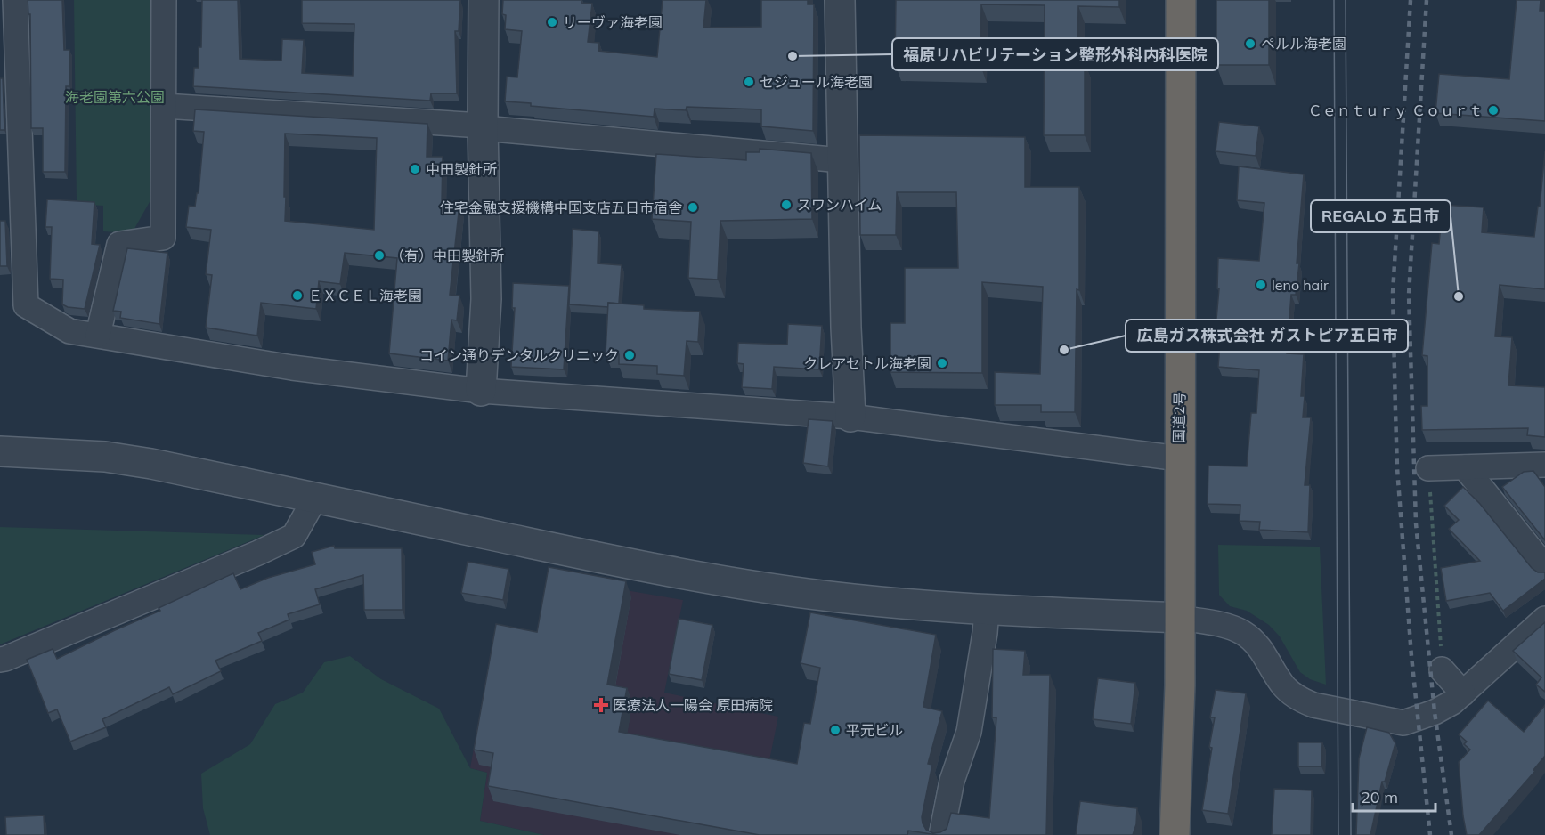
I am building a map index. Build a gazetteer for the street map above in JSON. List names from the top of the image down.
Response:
{
  "streets": {
    "highway": ["国道2号"]
  },
  "parks": ["海老園第六公園"],
  "places": {
    "other": [
      "リーヴァ海老園",
      "ペルル海老園",
      "福原リハビリテーション整形外科内科医院",
      "セジュール海老園",
      "Ｃｅｎｔｕｒｙ Ｃｏｕｒｔ",
      "中田製針所",
      "スワンハイム",
      "住宅金融支援機構中国支店五日市宿舎",
      "（有）中田製針所",
      "leno hair",
      "ＥＸＣＥＬ海老園",
      "REGALO 五日市",
      "広島ガス株式会社 ガストピア五日市",
      "コイン通りデンタルクリニック",
      "クレアセトル海老園",
      "平元ビル"
    ],
    "health": ["医療法人一陽会 原田病院"]
  },
  "scale_bar": "20 m"
}
